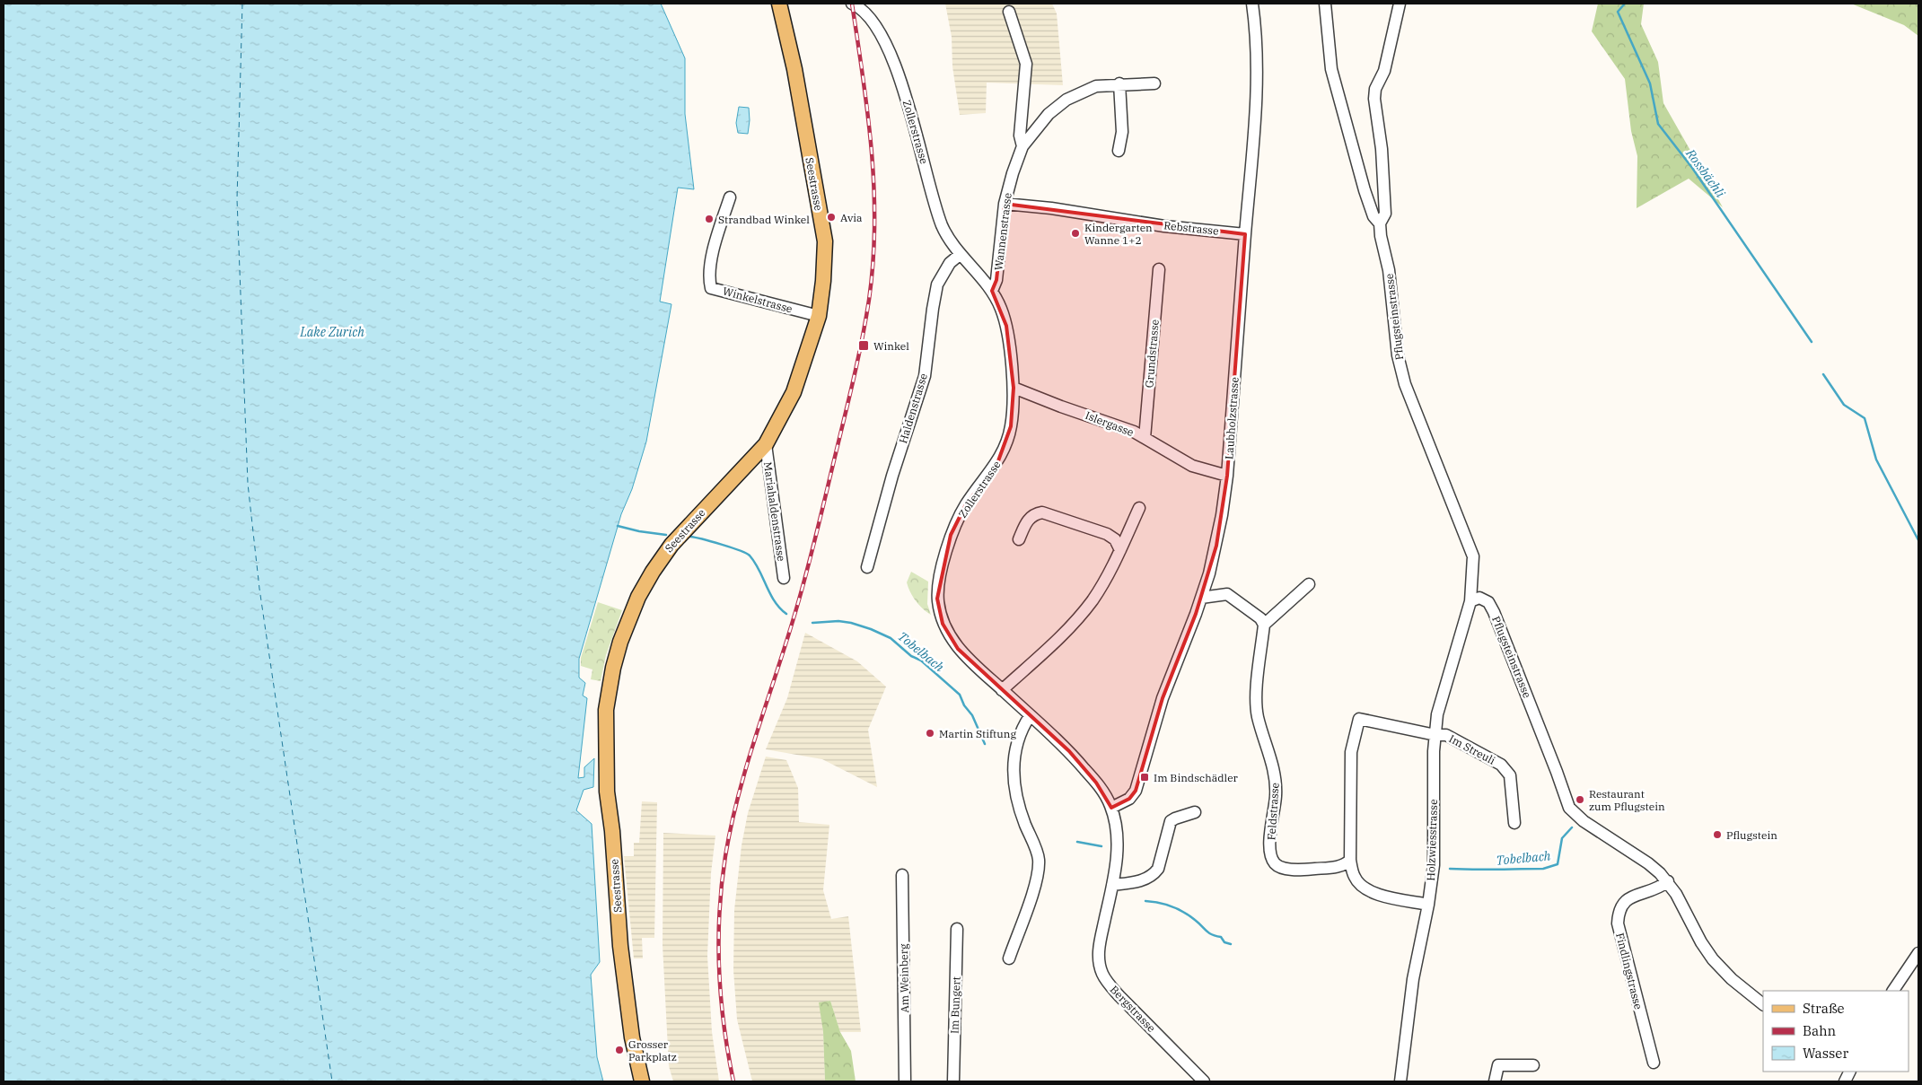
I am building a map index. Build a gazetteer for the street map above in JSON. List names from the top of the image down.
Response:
{
  "streets": {
    "main road": ["Seestrasse"],
    "street": [
      "Zollerstrasse",
      "Rebstrasse",
      "Wannenstrasse",
      "Winkelstrasse",
      "Pflugsteinstrasse",
      "Grundstrasse",
      "Haldenstrasse",
      "Laubholzstrasse",
      "Islergasse",
      "Mariahaldenstrasse",
      "Im Streuli",
      "Feldstrasse",
      "Holzwiesstrasse",
      "Findlingstrasse",
      "Am Weinberg",
      "Im Bungert",
      "Bergstrasse"
    ]
  },
  "crossings": [
    ["Zollerstrasse", "Wannenstrasse"],
    ["Zollerstrasse", "Haldenstrasse"],
    ["Zollerstrasse", "Laubholzstrasse"],
    ["Zollerstrasse", "Islergasse"],
    ["Zollerstrasse", "Bergstrasse"],
    ["Seestrasse", "Winkelstrasse"],
    ["Seestrasse", "Mariahaldenstrasse"],
    ["Rebstrasse", "Wannenstrasse"],
    ["Rebstrasse", "Laubholzstrasse"],
    ["Pflugsteinstrasse", "Holzwiesstrasse"],
    ["Pflugsteinstrasse", "Findlingstrasse"],
    ["Grundstrasse", "Islergasse"],
    ["Laubholzstrasse", "Islergasse"],
    ["Im Streuli", "Holzwiesstrasse"]
  ],
  "water": ["Rossbächli", "Lake Zurich", "Tobelbach"],
  "places": {
    "other": [
      "Avia",
      "Strandbad Winkel",
      "Kindergarten Wanne 1+2",
      "Martin Stiftung",
      "Restaurant zum Pflugstein",
      "Pflugstein",
      "Grosser Parkplatz"
    ],
    "transit": ["Winkel", "Im Bindschädler"]
  },
  "legend": ["Straße", "Bahn", "Wasser"]
}
